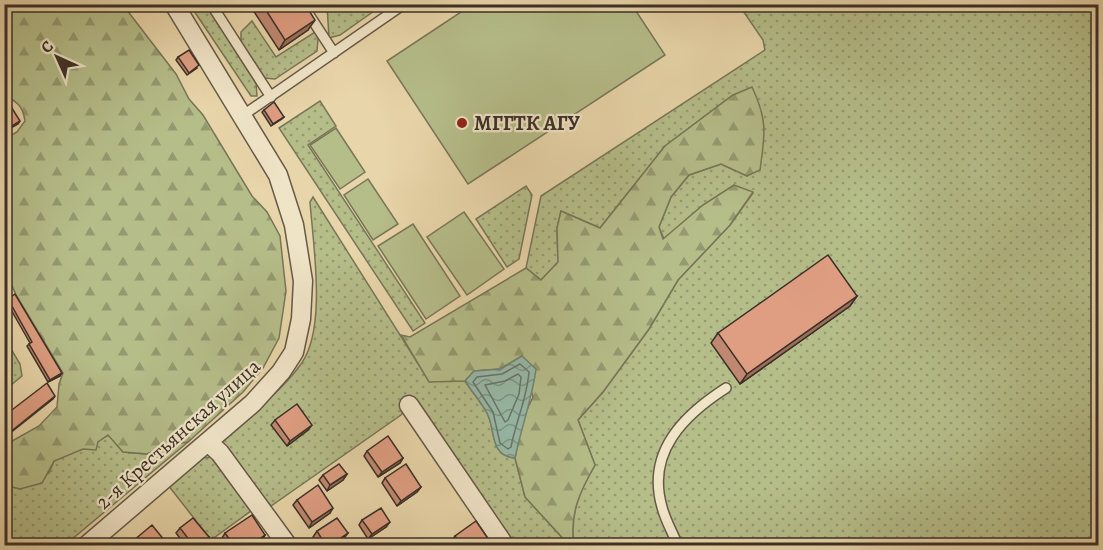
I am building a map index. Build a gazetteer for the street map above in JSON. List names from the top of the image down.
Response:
{
  "streets": {
    "street": ["2-я Крестьянская улица"]
  },
  "places": ["МГГТК АГУ"],
  "north": "top left"
}
